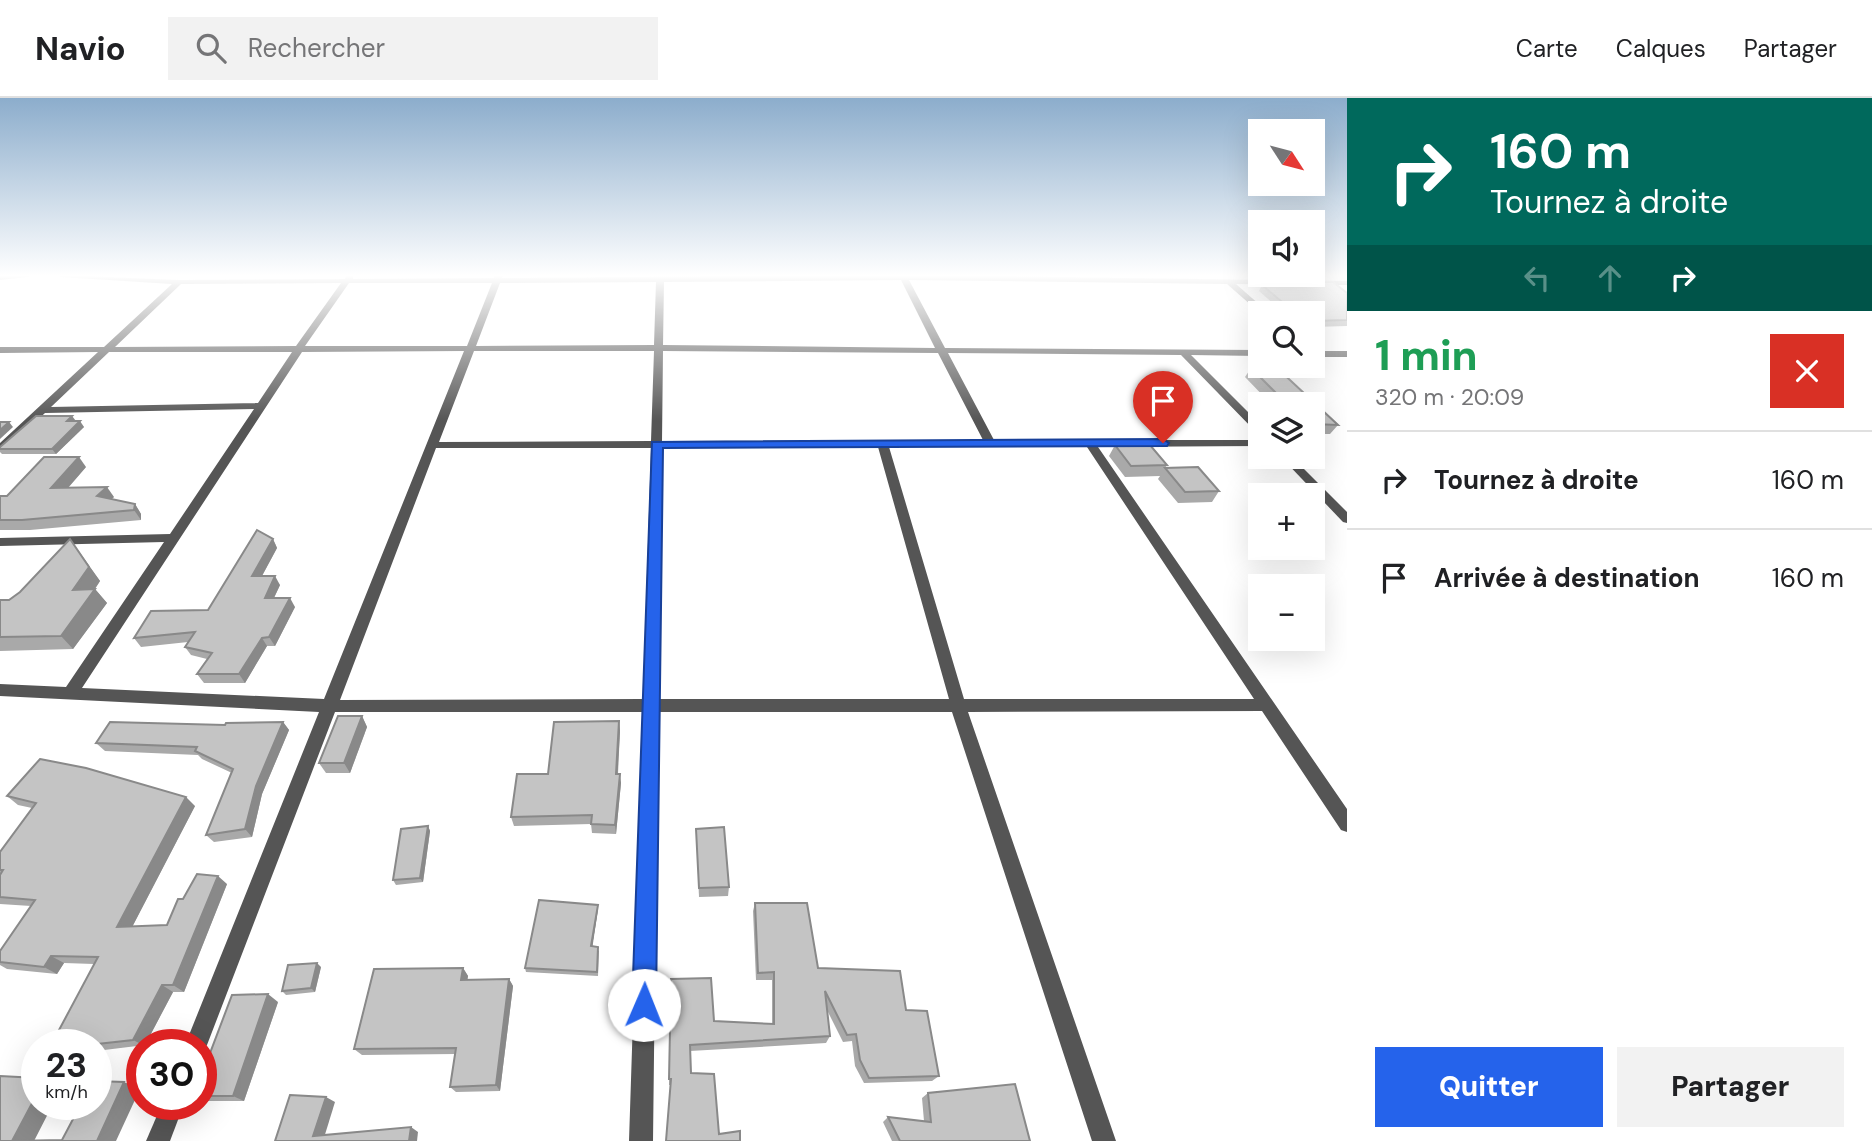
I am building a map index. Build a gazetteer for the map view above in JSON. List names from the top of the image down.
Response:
{
  "north": "bottom right",
  "page": {
    "header": "Navio",
    "search": "Rechercher",
    "nav": ["Carte", "Calques", "Partager"],
    "turn": ["160 m", "Tournez à droite"],
    "map_buttons": ["+", "−"],
    "heading": ["1 min", "320 m · 20:09"],
    "list": [
      {
        "name": "Tournez à droite",
        "value": "160 m"
      },
      {
        "name": "Arrivée à destination",
        "value": "160 m"
      }
    ],
    "speed": "23 km/h",
    "limit": "30",
    "buttons": ["Quitter", "Partager"]
  }
}
